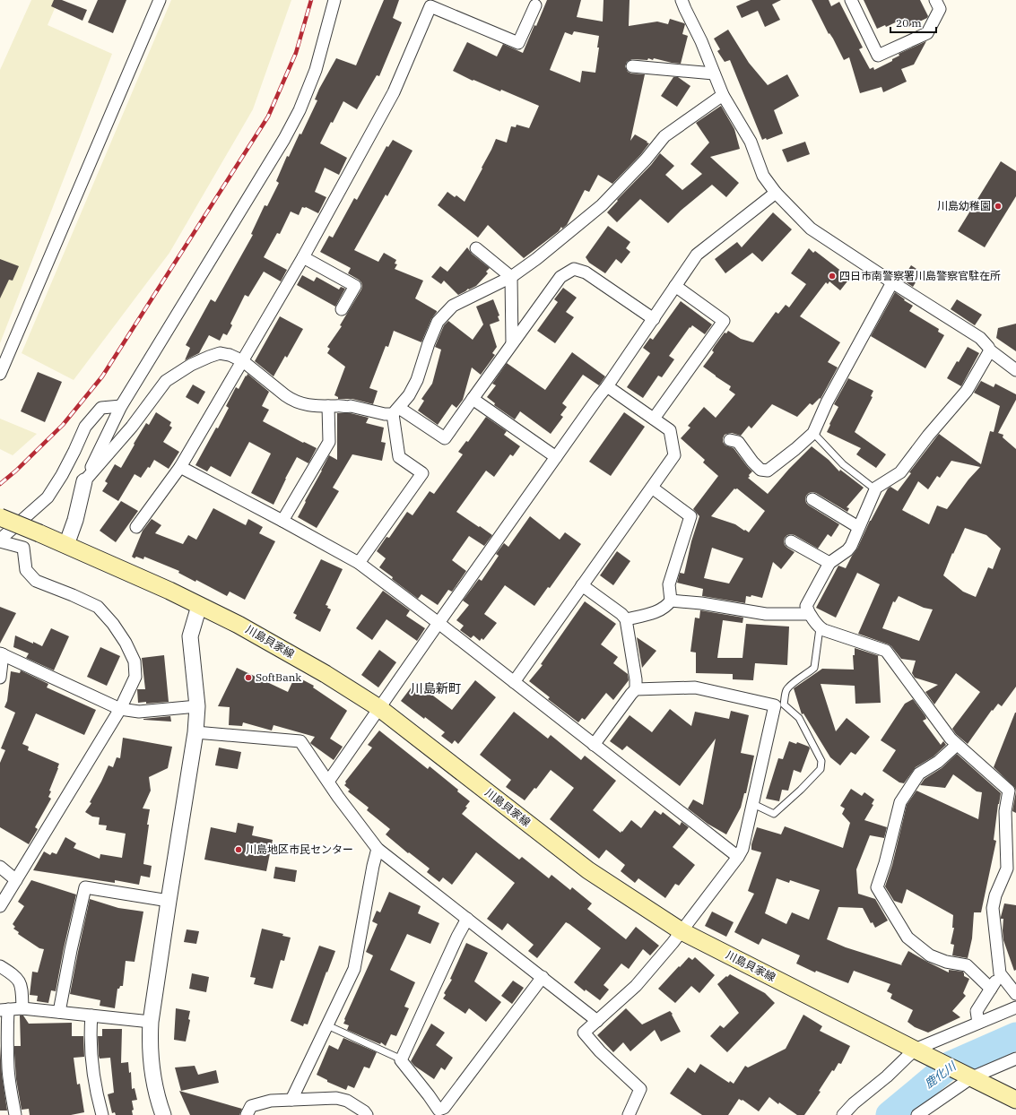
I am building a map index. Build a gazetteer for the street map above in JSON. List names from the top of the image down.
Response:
{
  "streets": {
    "main road": ["川島貝家線"]
  },
  "districts": ["川島新町"],
  "water": ["鹿化川"],
  "places": [
    "川島幼稚園",
    "四日市南警察署川島警察官駐在所",
    "SoftBank",
    "川島地区市民センター"
  ],
  "scale_bar": "20 m"
}
